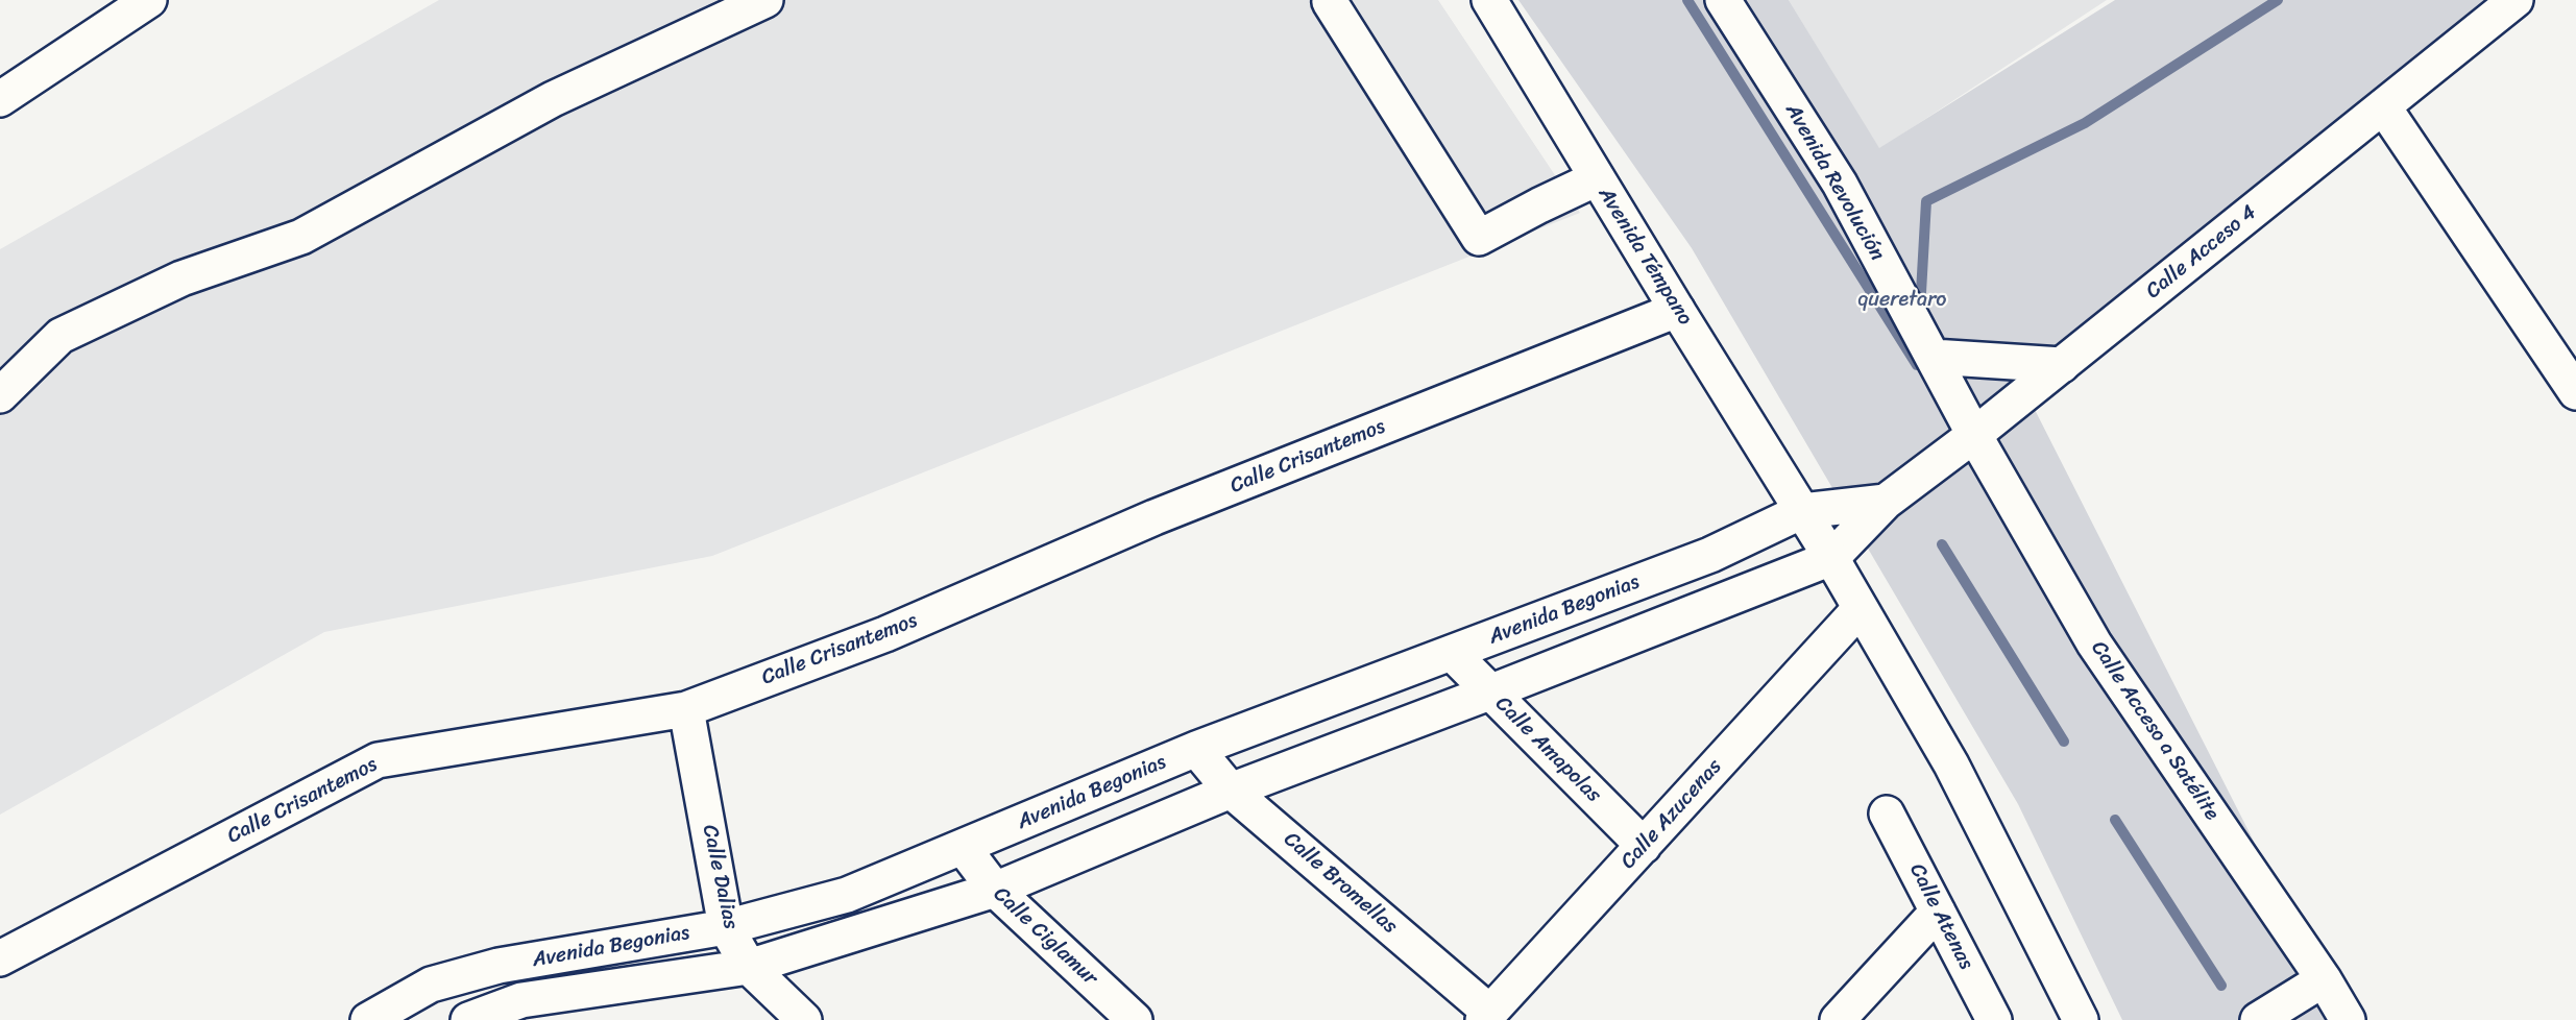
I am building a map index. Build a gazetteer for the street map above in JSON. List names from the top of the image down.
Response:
{
  "streets": {
    "street": [
      "Avenida Revolución",
      "Calle Acceso 4",
      "Avenida Témpano",
      "Calle Crisantemos",
      "Avenida Begonias",
      "Calle Acceso a Satélite",
      "Calle Amapolas",
      "Calle Azucenas",
      "Calle Dalias",
      "Calle Bromellas",
      "Calle Atenas",
      "Calle Ciglamur"
    ]
  },
  "crossings": [
    ["Avenida Revolución", "Calle Acceso 4"],
    ["Avenida Revolución", "Calle Acceso a Satélite"],
    ["Calle Acceso 4", "Avenida Begonias"],
    ["Calle Acceso 4", "Calle Acceso a Satélite"],
    ["Avenida Témpano", "Calle Crisantemos"],
    ["Avenida Témpano", "Avenida Begonias"],
    ["Calle Crisantemos", "Calle Dalias"],
    ["Avenida Begonias", "Calle Amapolas"],
    ["Avenida Begonias", "Calle Dalias"],
    ["Avenida Begonias", "Calle Bromellas"],
    ["Avenida Begonias", "Calle Ciglamur"],
    ["Calle Amapolas", "Calle Azucenas"],
    ["Calle Azucenas", "Calle Bromellas"]
  ],
  "parks": ["queretaro"]
}
